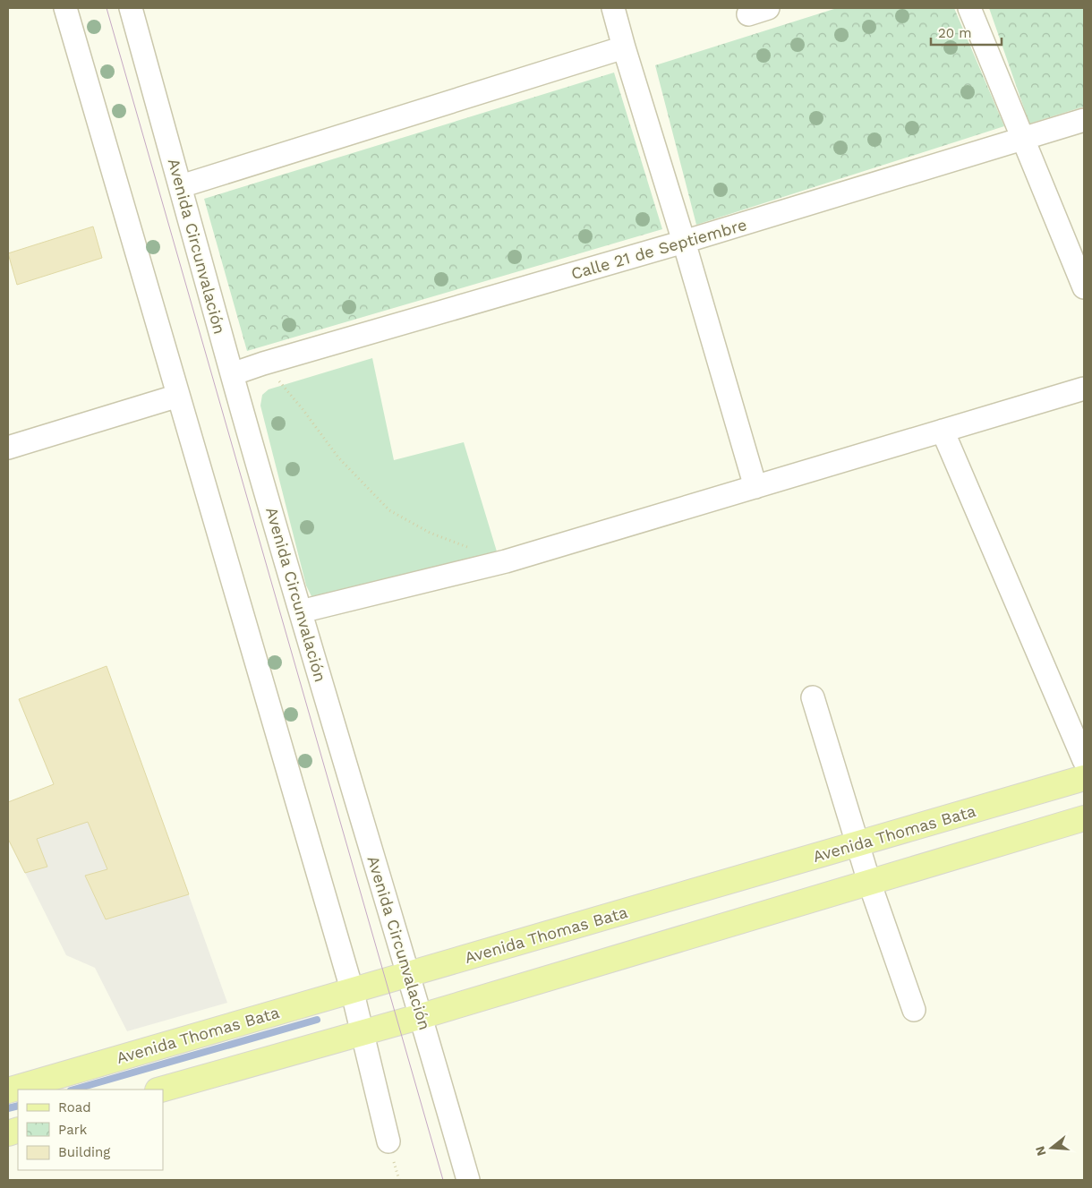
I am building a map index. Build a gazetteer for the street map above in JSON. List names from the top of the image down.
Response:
{
  "streets": {
    "main road": ["Avenida Thomas Bata"],
    "street": ["Avenida Circunvalación", "Calle 21 de Septiembre"]
  },
  "crossings": [
    ["Avenida Circunvalación", "Calle 21 de Septiembre"],
    ["Avenida Circunvalación", "Avenida Thomas Bata"]
  ],
  "legend": ["Road", "Park", "Building"],
  "scale_bar": "20 m",
  "north": "left"
}
